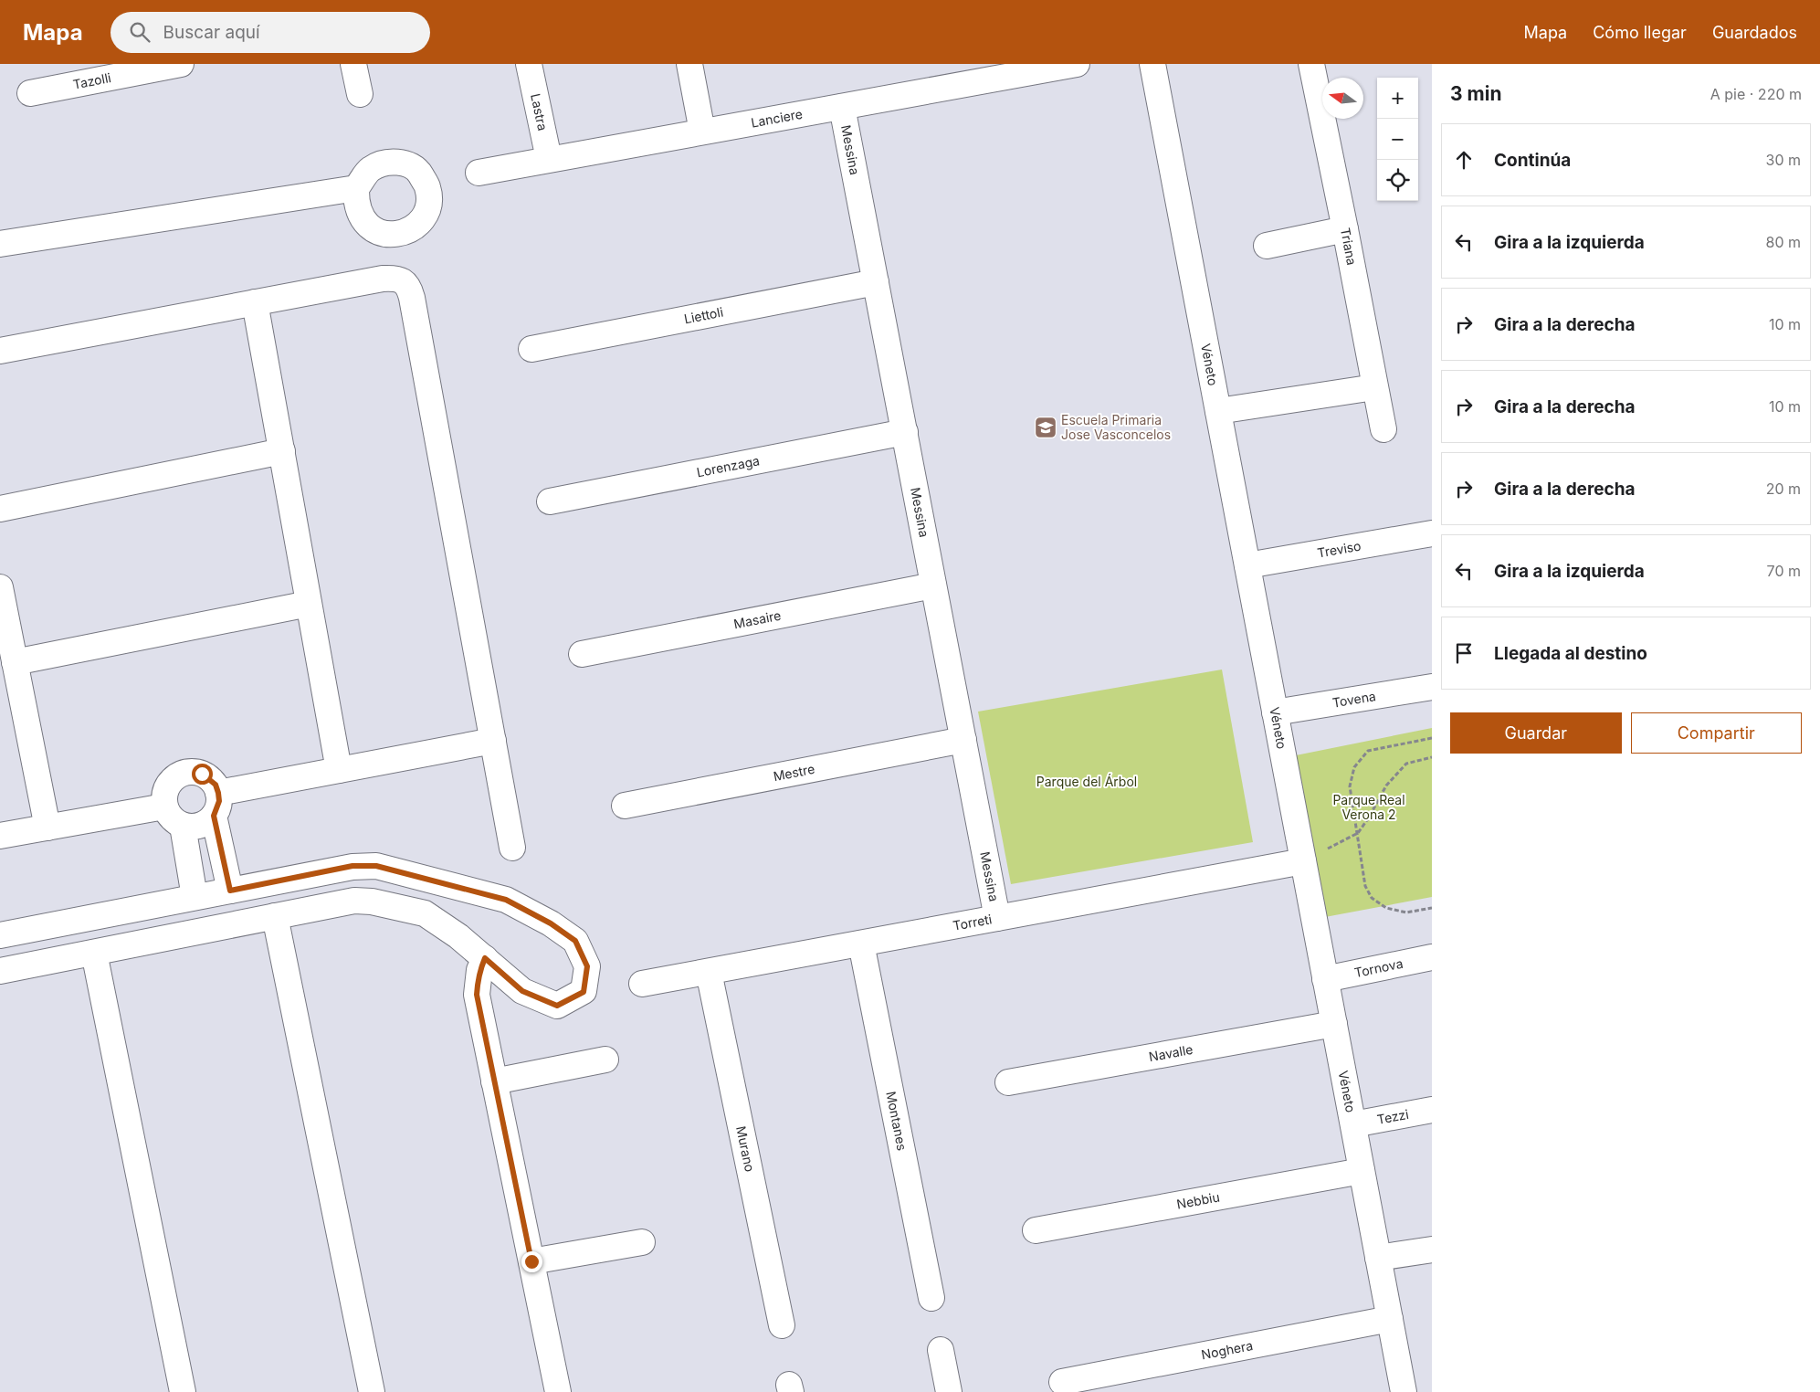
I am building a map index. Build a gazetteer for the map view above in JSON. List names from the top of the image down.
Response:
{
  "streets": {
    "street": [
      "Tazolli",
      "Lastra",
      "Lanciere",
      "Messina",
      "Triana",
      "Liettoli",
      "Véneto",
      "Lorenzaga",
      "Treviso",
      "Masaire",
      "Tovena",
      "Mestre",
      "Torreti",
      "Tornova",
      "Navalle",
      "Tezzi",
      "Montanes",
      "Murano",
      "Nebbiu",
      "Noghera"
    ]
  },
  "crossings": [
    ["Lastra", "Lanciere"],
    ["Lanciere", "Messina"],
    ["Messina", "Liettoli"],
    ["Messina", "Lorenzaga"],
    ["Messina", "Masaire"],
    ["Messina", "Mestre"],
    ["Messina", "Torreti"],
    ["Véneto", "Treviso"],
    ["Véneto", "Tovena"],
    ["Véneto", "Torreti"],
    ["Véneto", "Tornova"],
    ["Véneto", "Navalle"],
    ["Véneto", "Tezzi"],
    ["Véneto", "Nebbiu"],
    ["Véneto", "Noghera"],
    ["Torreti", "Montanes"],
    ["Torreti", "Murano"]
  ],
  "parks": ["Parque del Árbol", "Parque Real Verona 2"],
  "places": {
    "school or university": ["Escuela Primaria Jose Vasconcelos"]
  },
  "north": "left",
  "page": {
    "header": "Mapa",
    "search": "Buscar aquí",
    "nav": ["Mapa", "Cómo llegar", "Guardados"],
    "heading": ["3 min", "A pie · 220 m"],
    "map_buttons": ["+", "−"],
    "list": [
      ["Continúa", "30 m"],
      ["Gira a la izquierda", "80 m"],
      ["Gira a la derecha", "10 m"],
      ["Gira a la derecha", "10 m"],
      ["Gira a la derecha", "20 m"],
      ["Gira a la izquierda", "70 m"],
      "Llegada al destino"
    ],
    "buttons": ["Guardar", "Compartir"]
  }
}
